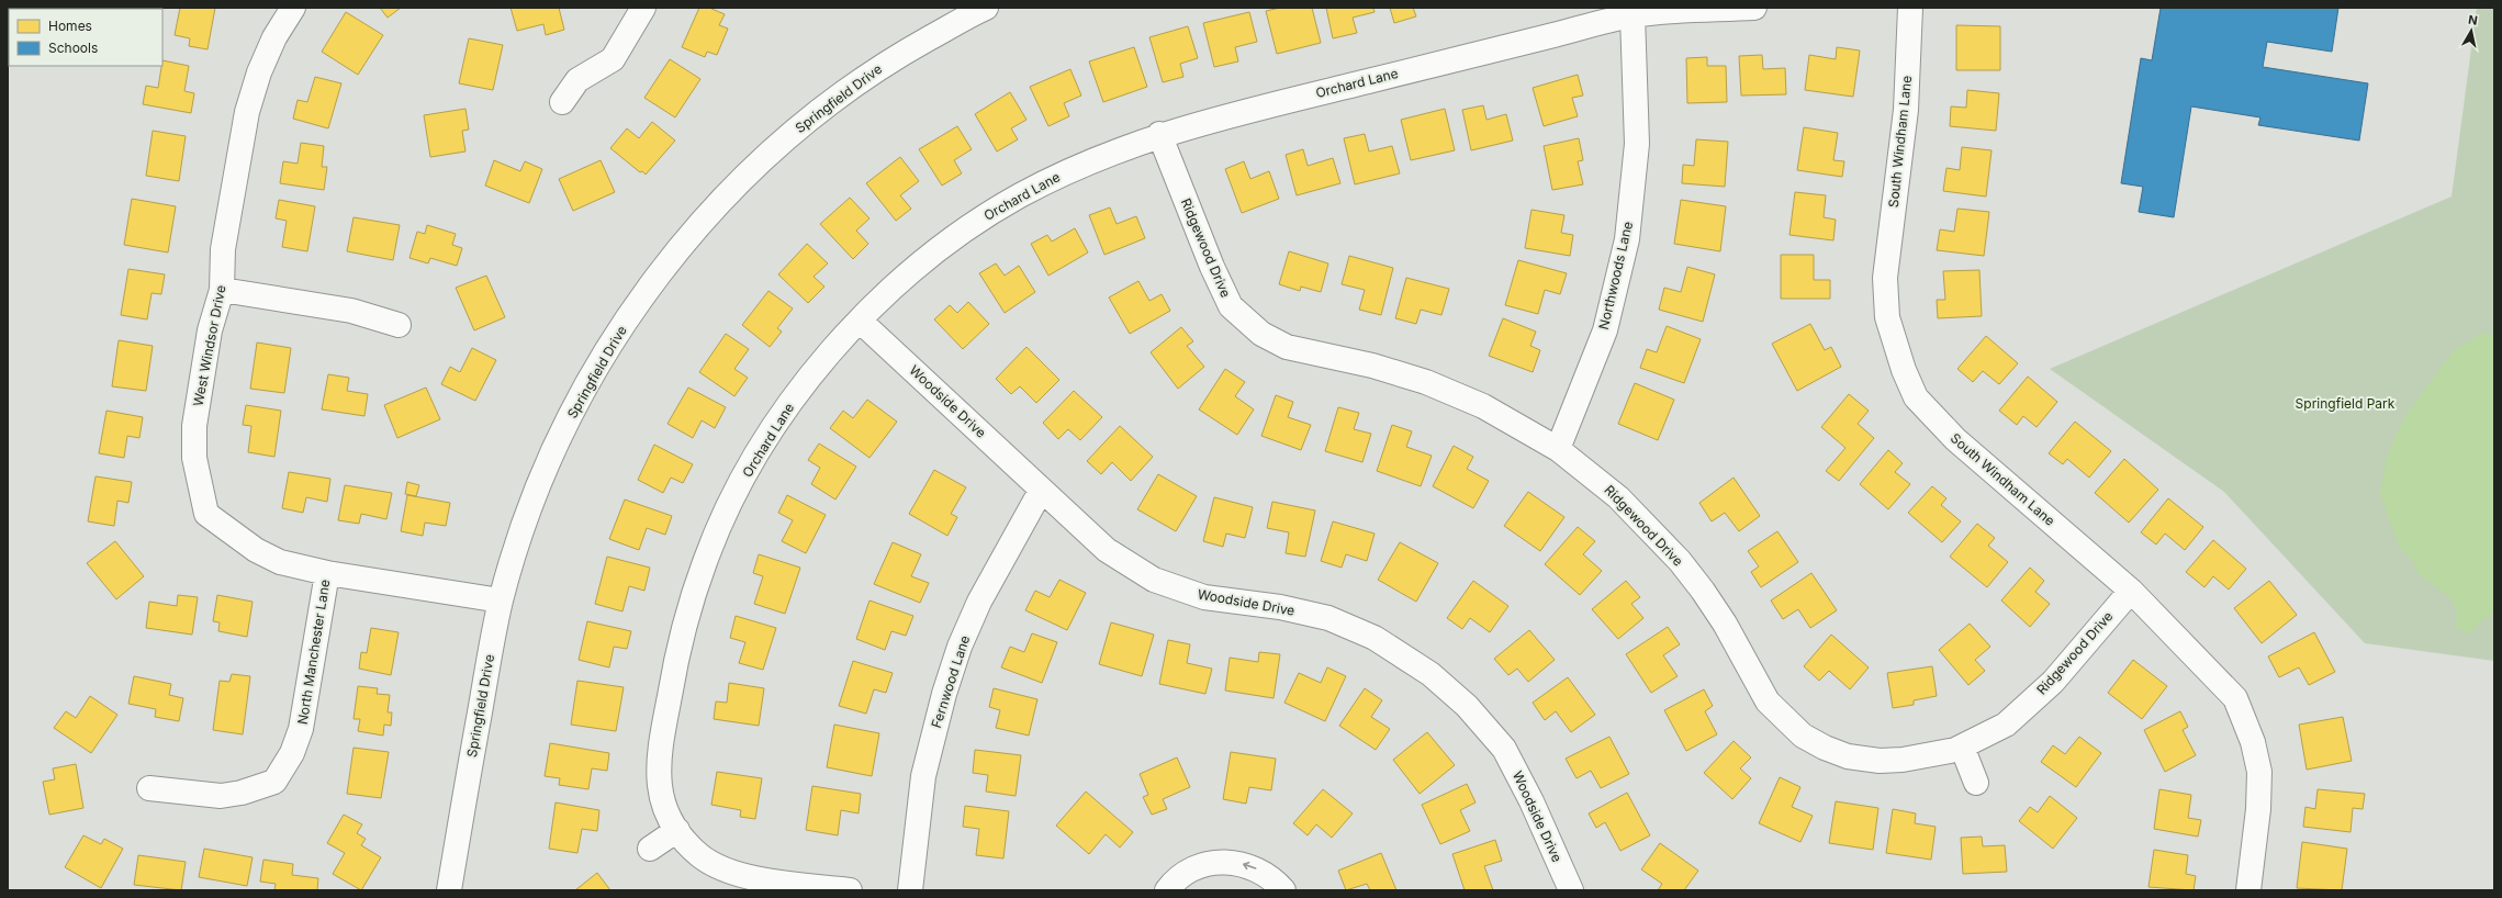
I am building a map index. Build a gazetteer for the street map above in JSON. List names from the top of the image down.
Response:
{
  "streets": {
    "street": [
      "Orchard Lane",
      "Springfield Drive",
      "South Windham Lane",
      "Ridgewood Drive",
      "Northwoods Lane",
      "West Windsor Drive",
      "Woodside Drive",
      "North Manchester Lane",
      "Fernwood Lane"
    ]
  },
  "crossings": [
    ["Orchard Lane", "Ridgewood Drive"],
    ["Orchard Lane", "Northwoods Lane"],
    ["Orchard Lane", "Woodside Drive"],
    ["Springfield Drive", "West Windsor Drive"],
    ["South Windham Lane", "Ridgewood Drive"],
    ["Ridgewood Drive", "Northwoods Lane"],
    ["West Windsor Drive", "North Manchester Lane"],
    ["Woodside Drive", "Fernwood Lane"]
  ],
  "parks": ["Springfield Park"],
  "legend": ["Homes", "Schools"],
  "north": "top"
}
